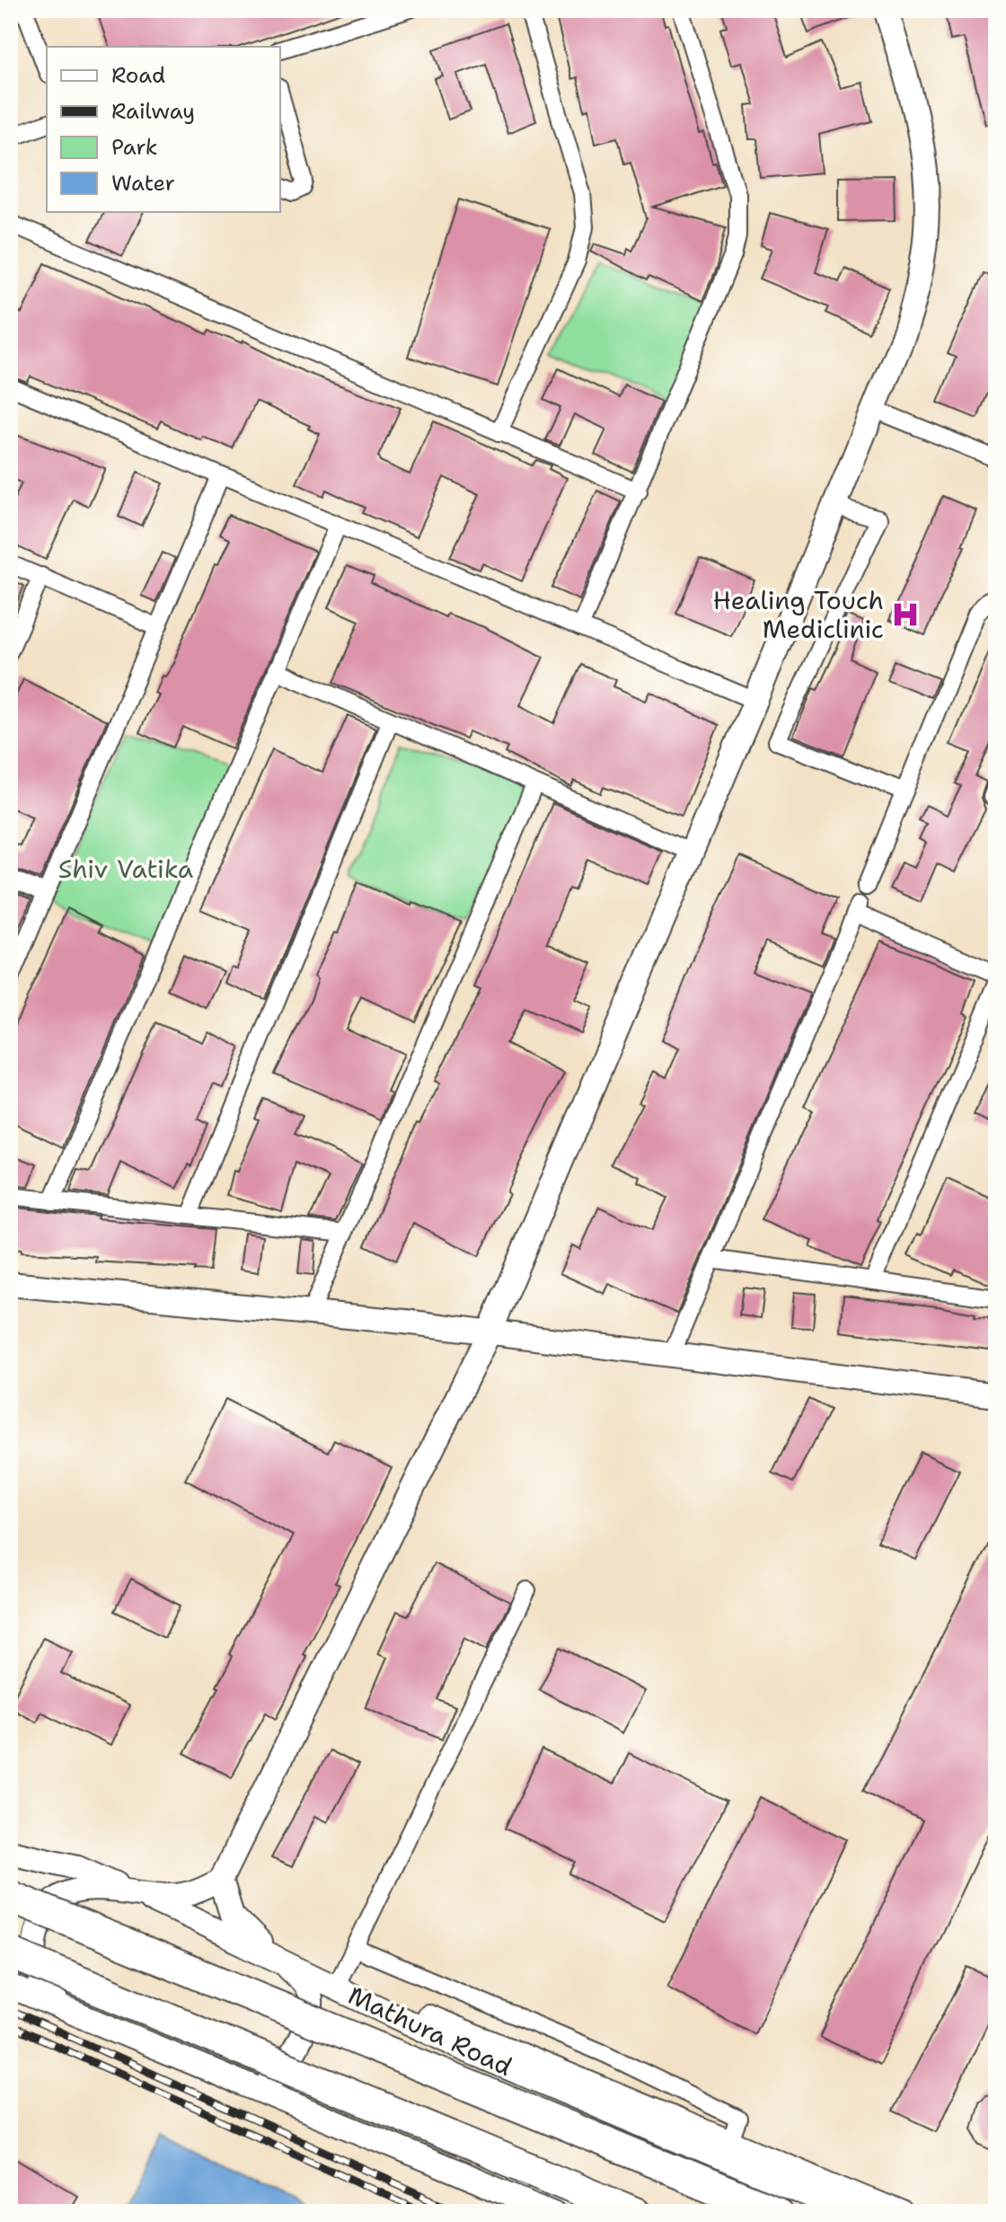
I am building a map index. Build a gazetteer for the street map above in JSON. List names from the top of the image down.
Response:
{
  "streets": {
    "highway": ["Mathura Road"]
  },
  "parks": ["Shiv Vatika"],
  "places": {
    "hospital": ["Healing Touch Mediclinic"]
  },
  "legend": [
    "Road",
    "Railway",
    "Park",
    "Water"
  ]
}
